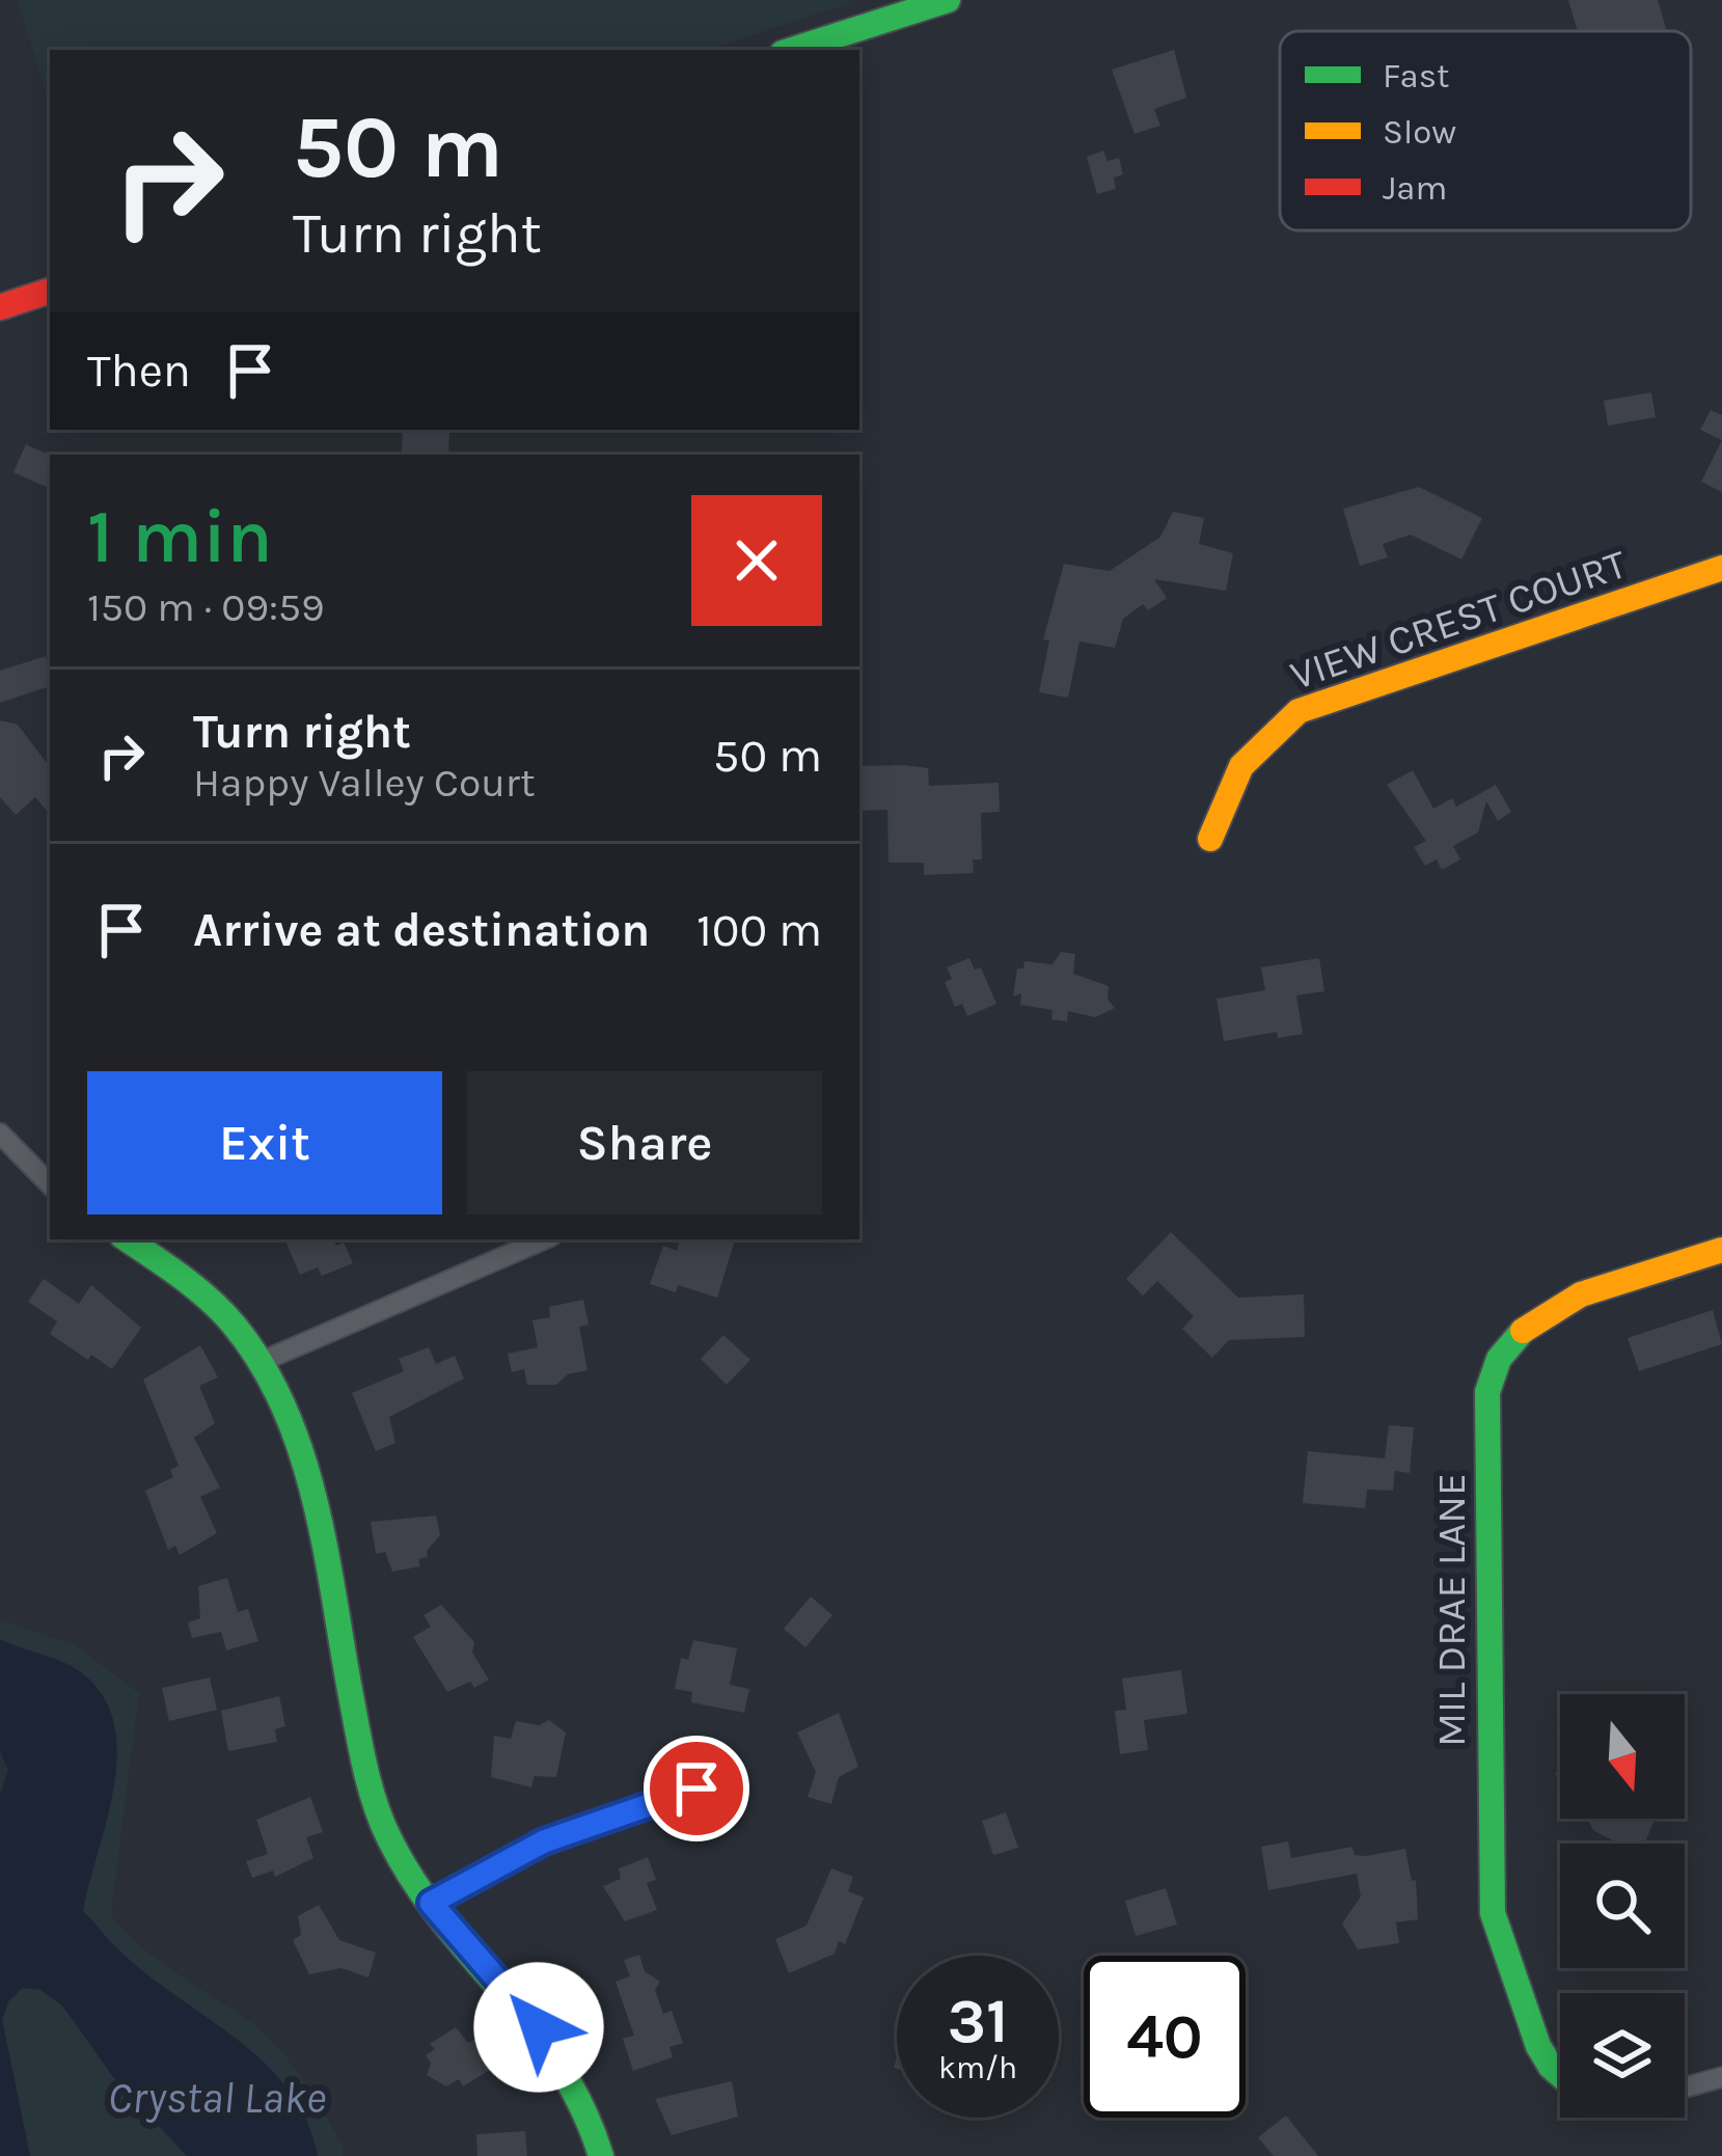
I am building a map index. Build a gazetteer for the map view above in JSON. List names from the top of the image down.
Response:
{
  "streets": {
    "street": ["VIEW CREST COURT", "MIL DRAE LANE"]
  },
  "water": ["Crystal Lake"],
  "legend": ["Fast", "Slow", "Jam"],
  "north": "bottom",
  "page": {
    "turn": ["50 m", "Turn right"],
    "then": "Then",
    "heading": ["1 min", "150 m · 09:59"],
    "list": [
      {
        "name": "Turn right",
        "note": "Happy Valley Court",
        "value": "50 m"
      },
      {
        "name": "Arrive at destination",
        "value": "100 m"
      }
    ],
    "buttons": ["Exit", "Share"],
    "speed": "31 km/h",
    "limit": "40"
  }
}
